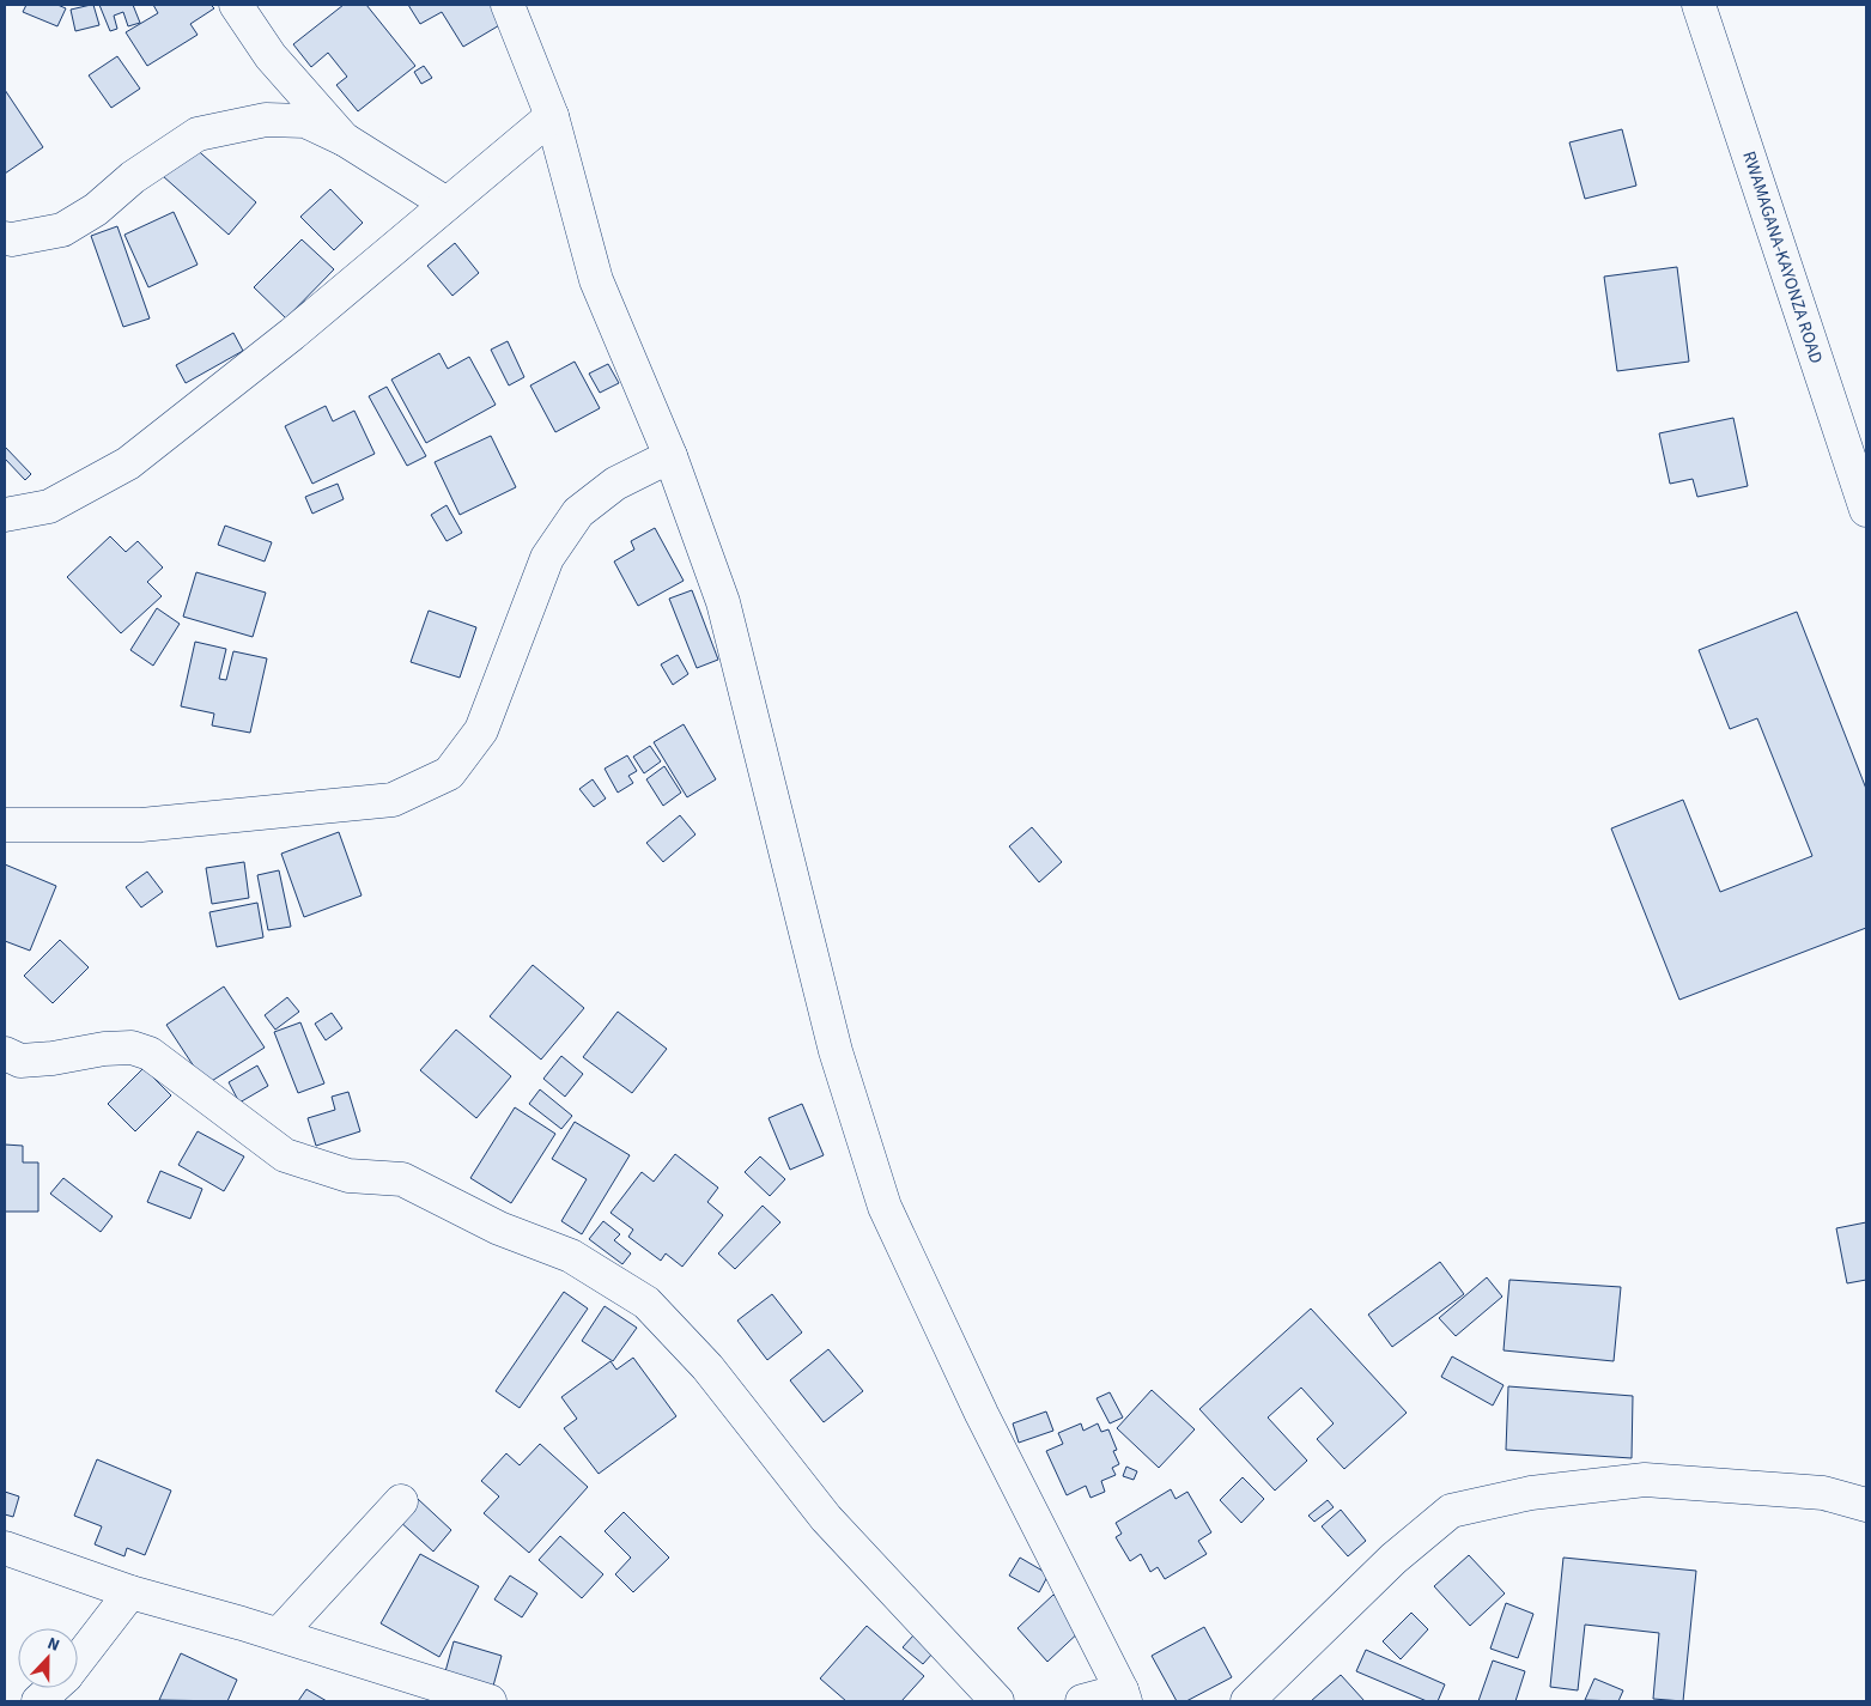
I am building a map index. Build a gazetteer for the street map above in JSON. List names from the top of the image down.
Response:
{
  "streets": {
    "main road": ["RWAMAGANA-KAYONZA ROAD"]
  },
  "north": "top"
}
